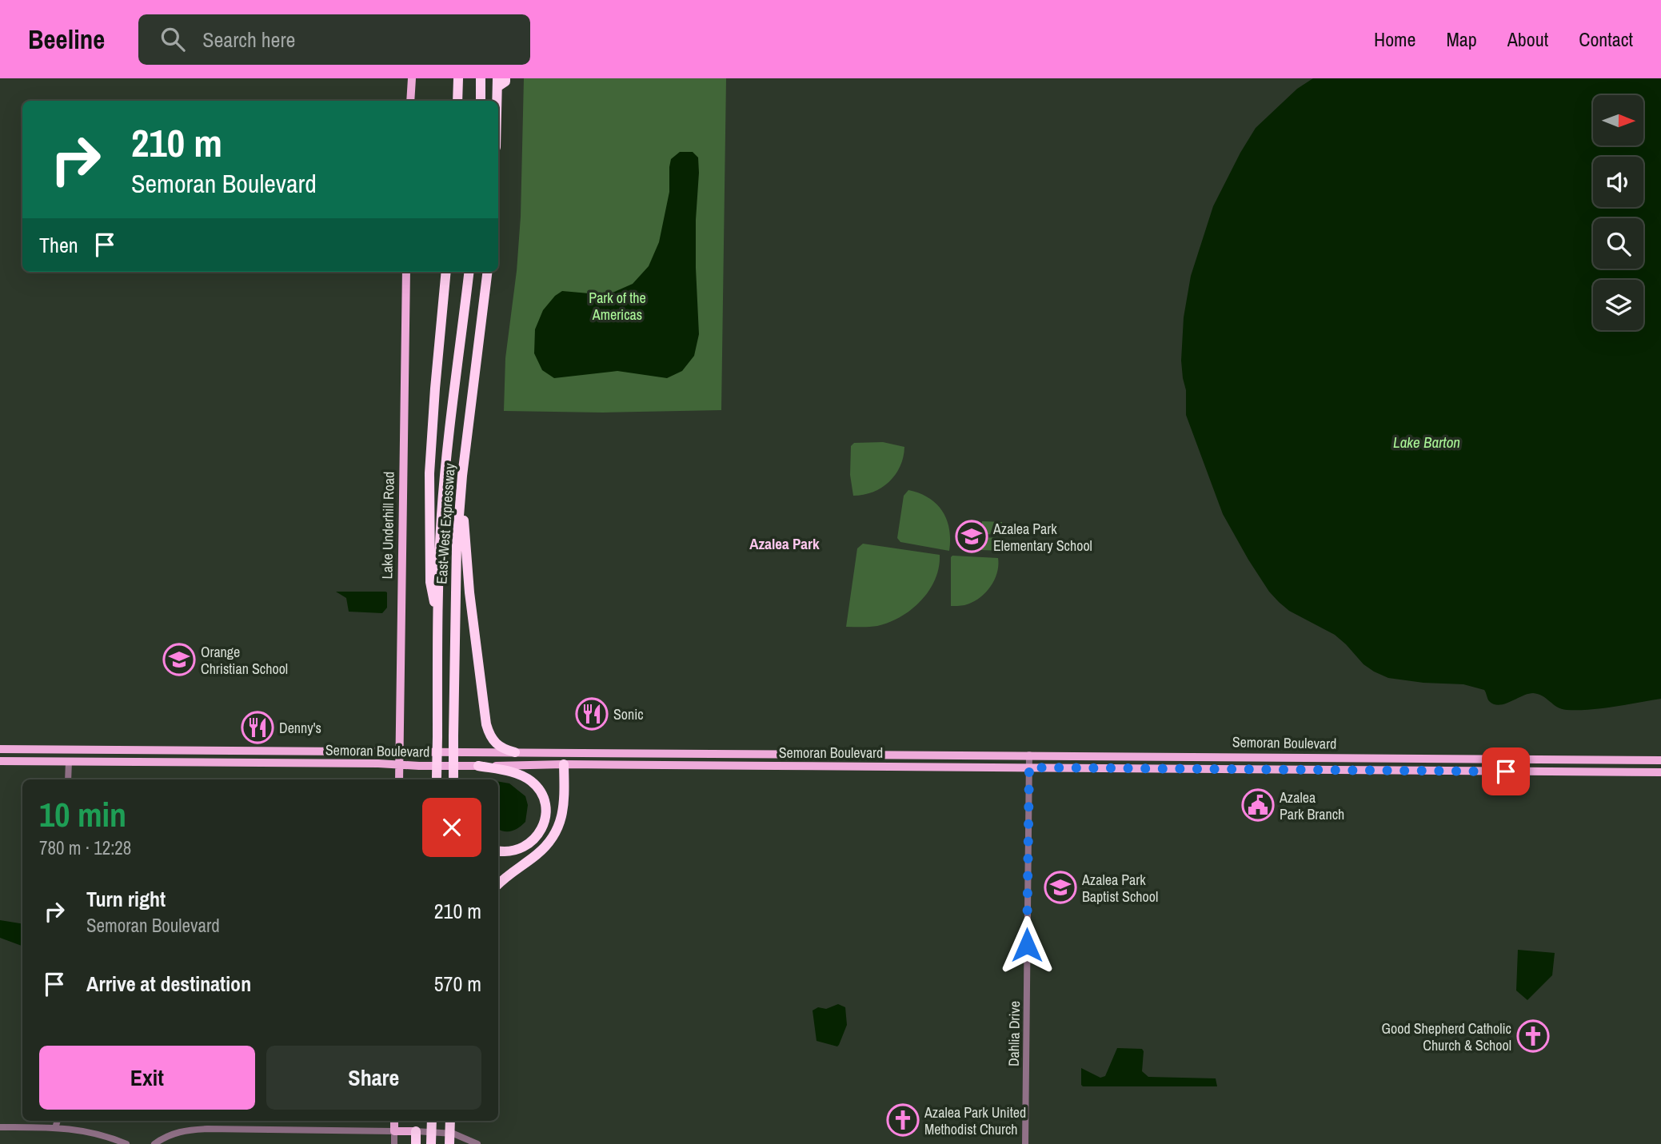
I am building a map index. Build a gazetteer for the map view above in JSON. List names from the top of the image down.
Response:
{
  "streets": {
    "highway": ["East-West Expressway"],
    "main road": ["Lake Underhill Road", "Semoran Boulevard"],
    "street": ["Dahlia Drive"]
  },
  "crossings": [
    ["Lake Underhill Road", "Semoran Boulevard"],
    ["Semoran Boulevard", "Dahlia Drive"]
  ],
  "districts": ["Azalea Park"],
  "water": ["Lake Barton"],
  "parks": ["Park of the Americas"],
  "places": {
    "school or university": ["Azalea Park Elementary School", "Orange Christian School", "Azalea Park Baptist School"],
    "restaurant": ["Sonic", "Denny's"],
    "public building": ["Azalea Park Branch"],
    "church": ["Good Shepherd Catholic Church & School", "Azalea Park United Methodist Church"]
  },
  "north": "right",
  "page": {
    "header": "Beeline",
    "search": "Search here",
    "nav": [
      "Home",
      "Map",
      "About",
      "Contact"
    ],
    "turn": ["210 m", "Semoran Boulevard"],
    "then": "Then",
    "heading": ["10 min", "780 m · 12:28"],
    "list": [
      {
        "name": "Turn right",
        "note": "Semoran Boulevard",
        "value": "210 m"
      },
      {
        "name": "Arrive at destination",
        "value": "570 m"
      }
    ],
    "buttons": ["Exit", "Share"]
  }
}
